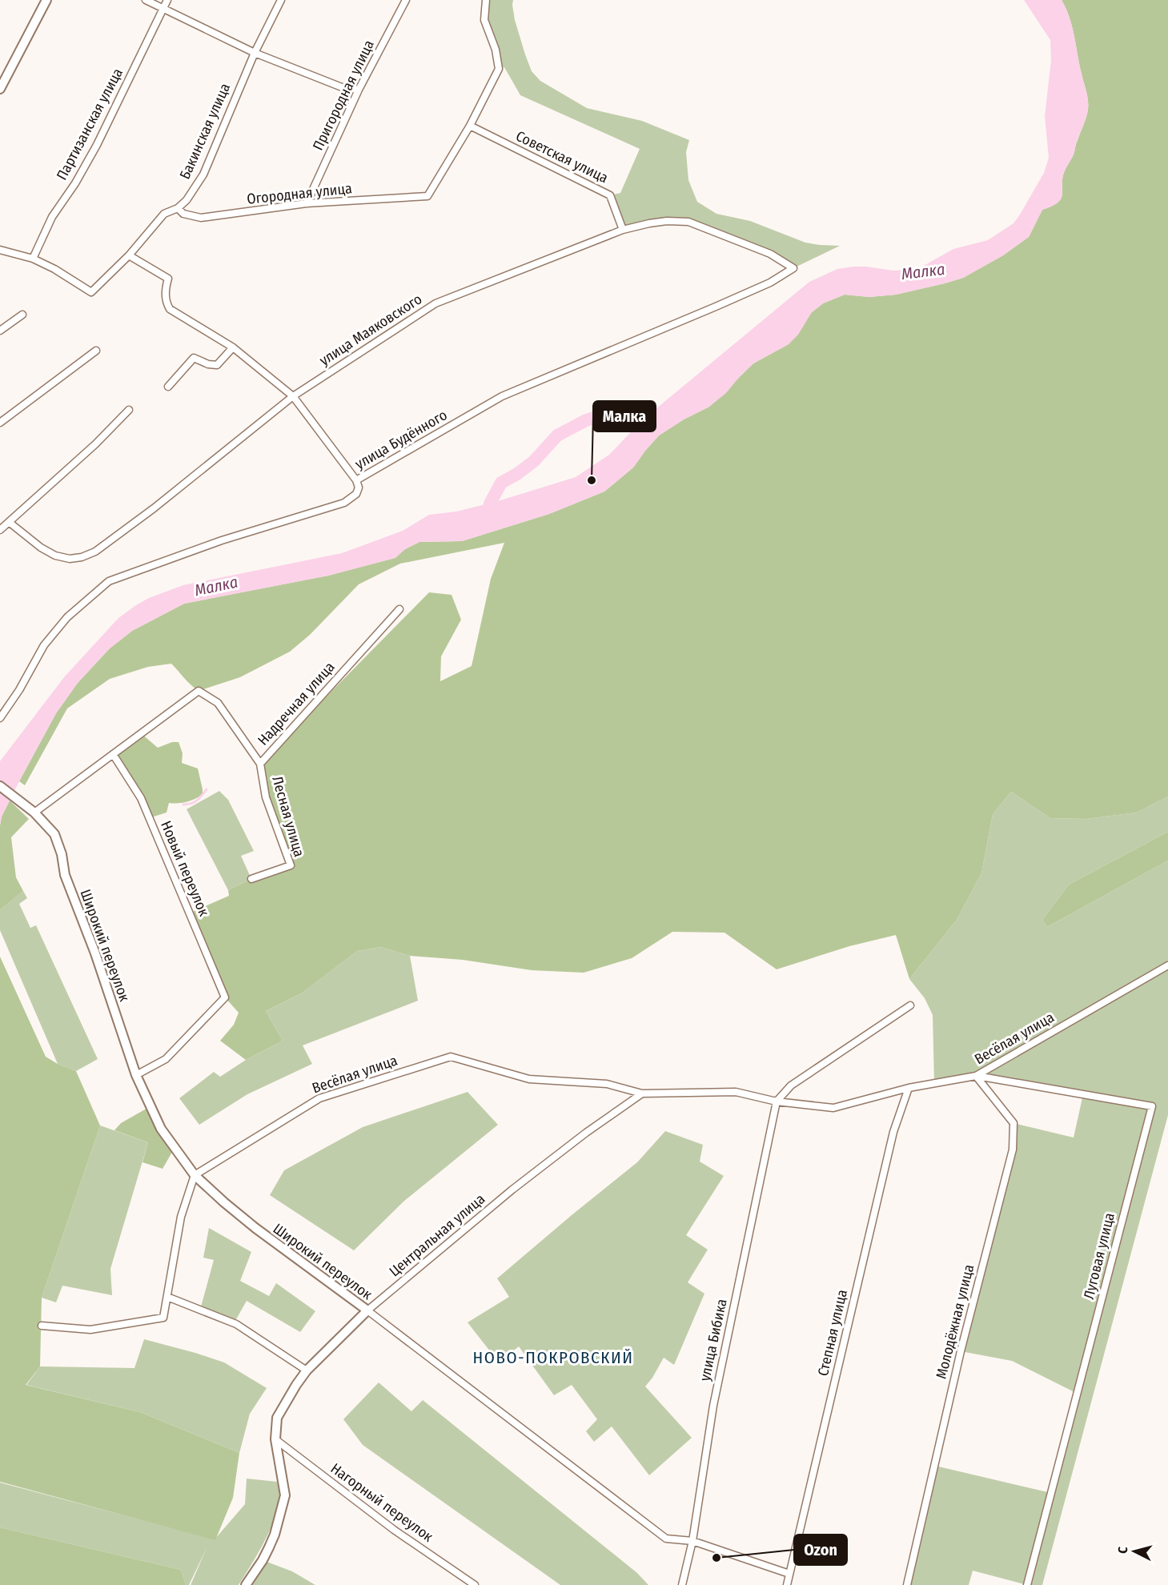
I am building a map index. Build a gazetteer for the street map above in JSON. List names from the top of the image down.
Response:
{
  "streets": {
    "street": [
      "Пригородная улица",
      "Партизанская улица",
      "Бакинская улица",
      "Советская улица",
      "Огородная улица",
      "улица Маяковского",
      "улица Будённого",
      "Надречная улица",
      "Лесная улица",
      "Новый переулок",
      "Широкий переулок",
      "Весёлая улица",
      "Центральная улица",
      "Луговая улица",
      "Молодёжная улица",
      "Степная улица",
      "улица Бибика",
      "Нагорный переулок"
    ]
  },
  "crossings": [
    ["Пригородная улица", "Огородная улица"],
    ["Партизанская улица", "Бакинская улица"],
    ["Бакинская улица", "Огородная улица"],
    ["Советская улица", "Огородная улица"],
    ["Советская улица", "улица Маяковского"],
    ["улица Маяковского", "улица Будённого"],
    ["Надречная улица", "Лесная улица"],
    ["Надречная улица", "Новый переулок"],
    ["Надречная улица", "Широкий переулок"],
    ["Новый переулок", "Широкий переулок"],
    ["Широкий переулок", "Весёлая улица"],
    ["Широкий переулок", "Центральная улица"],
    ["Широкий переулок", "Степная улица"],
    ["Широкий переулок", "улица Бибика"],
    ["Весёлая улица", "Центральная улица"],
    ["Весёлая улица", "Луговая улица"],
    ["Весёлая улица", "Молодёжная улица"],
    ["Весёлая улица", "Степная улица"],
    ["Весёлая улица", "улица Бибика"],
    ["Центральная улица", "Нагорный переулок"],
    ["Луговая улица", "Молодёжная улица"]
  ],
  "districts": ["НОВО-ПОКРОВСКИЙ"],
  "water": ["Малка"],
  "places": ["Малка", "Ozon"],
  "north": "left"
}
